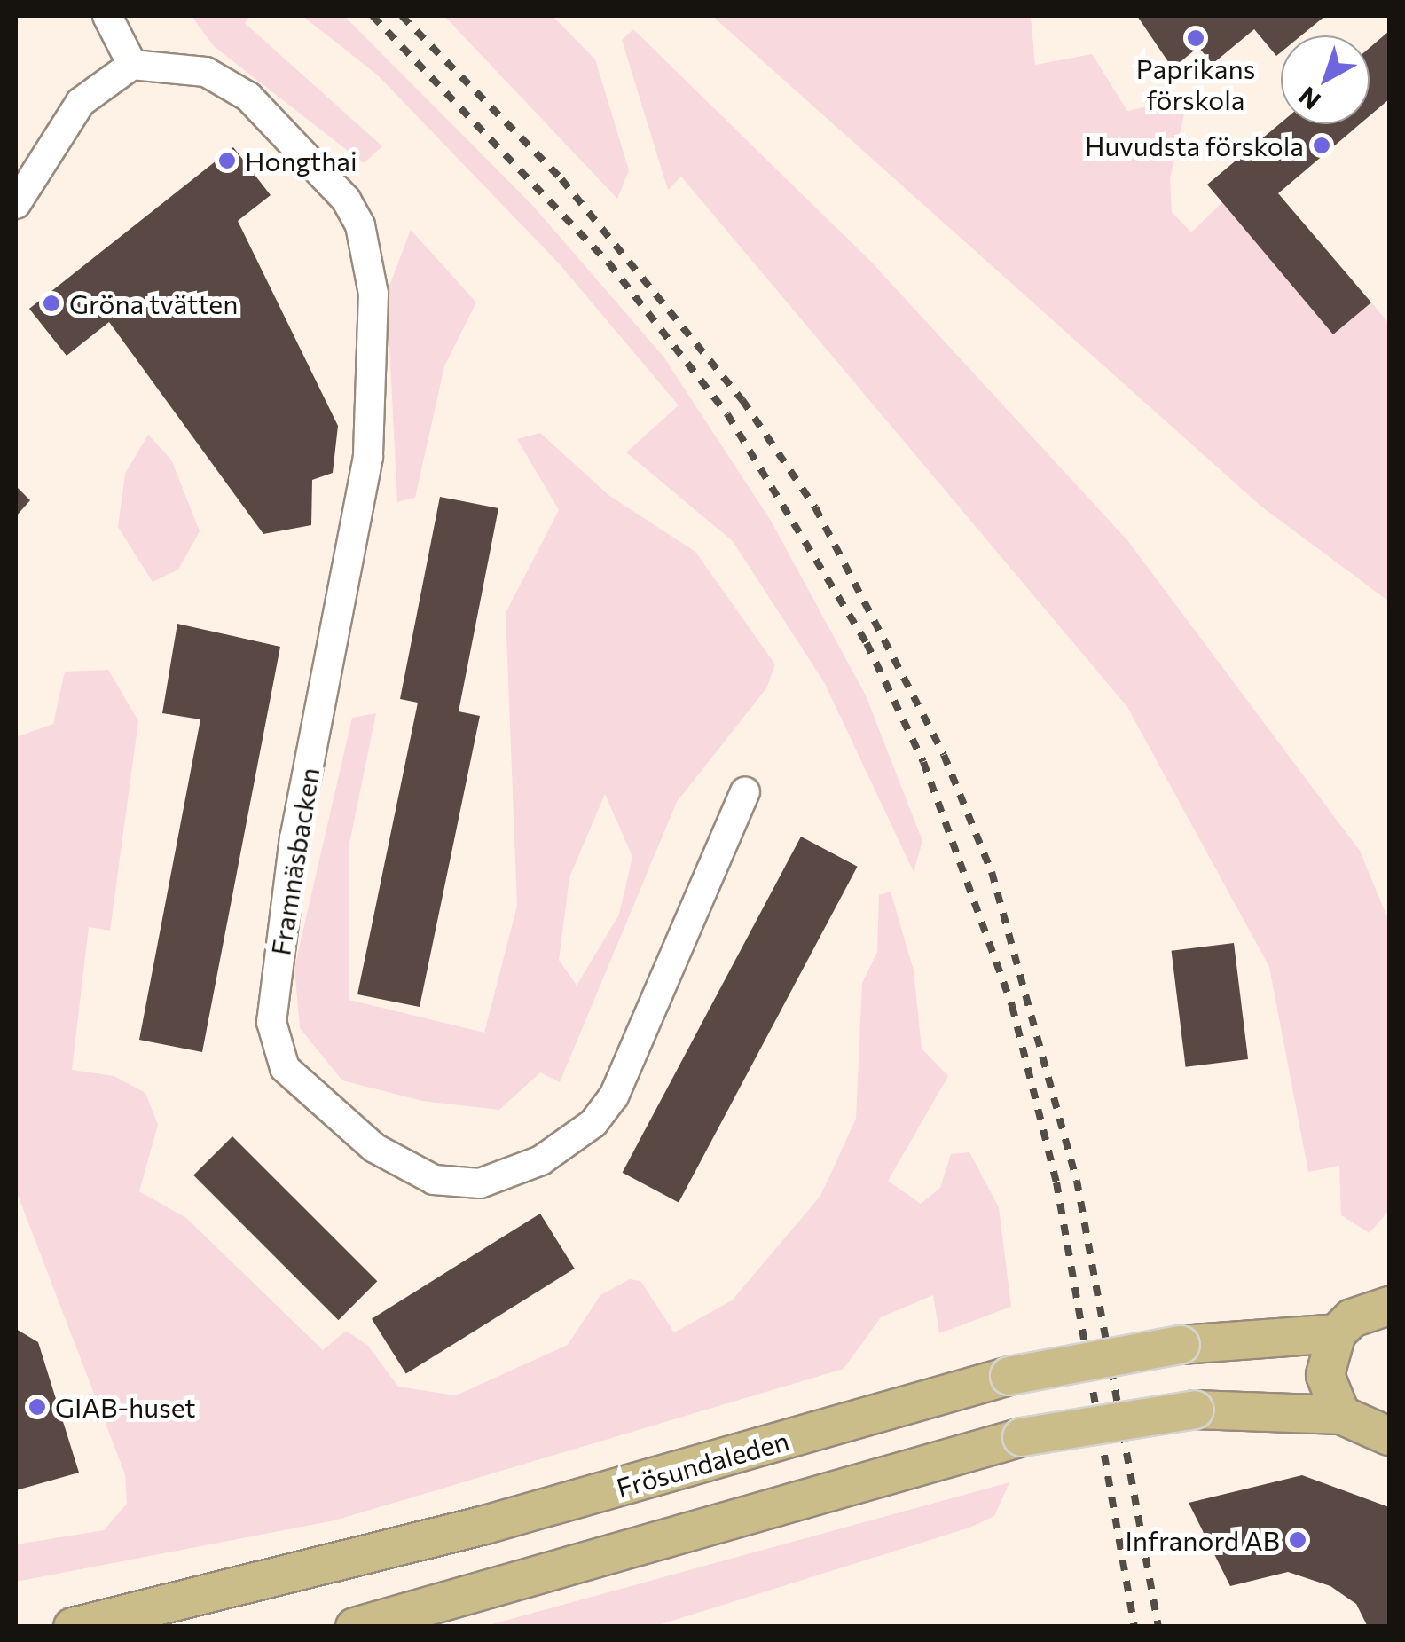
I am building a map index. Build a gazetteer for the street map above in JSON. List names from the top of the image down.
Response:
{
  "streets": {
    "main road": ["Frösundaleden"],
    "street": ["Framnäsbacken"]
  },
  "places": [
    "Paprikans förskola",
    "Huvudsta förskola",
    "Hongthai",
    "Gröna tvätten",
    "GIAB-huset",
    "Infranord AB"
  ],
  "north": "bottom left"
}
